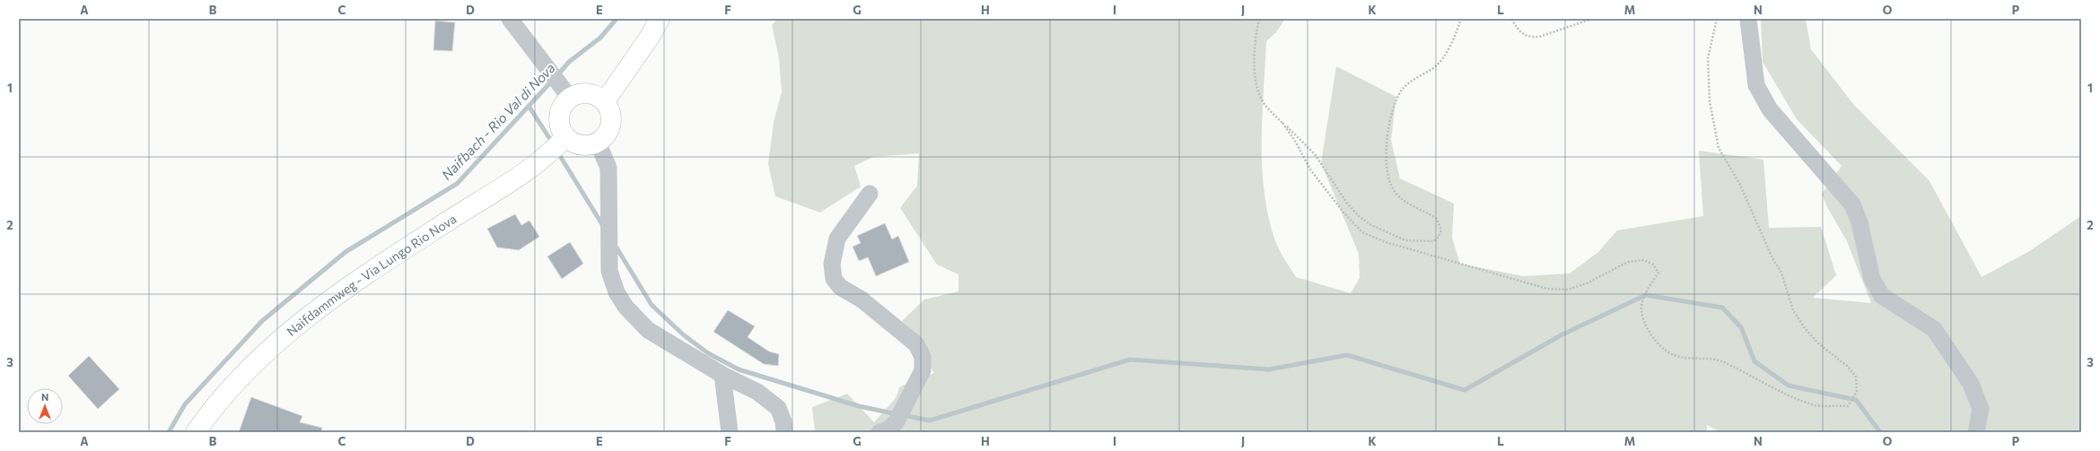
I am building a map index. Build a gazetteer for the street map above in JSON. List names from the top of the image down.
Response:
{
  "streets": {
    "main road": ["Naifdammweg - Via Lungo Rio Nova"]
  },
  "water": ["Naifbach - Rio Val di Nova"],
  "north": "top",
  "grid": {
    "columns": [
      "A",
      "B",
      "C",
      "D",
      "E",
      "F",
      "G",
      "H",
      "I",
      "J",
      "K",
      "L",
      "M",
      "N",
      "O",
      "P"
    ],
    "rows": ["1", "2", "3"]
  }
}
